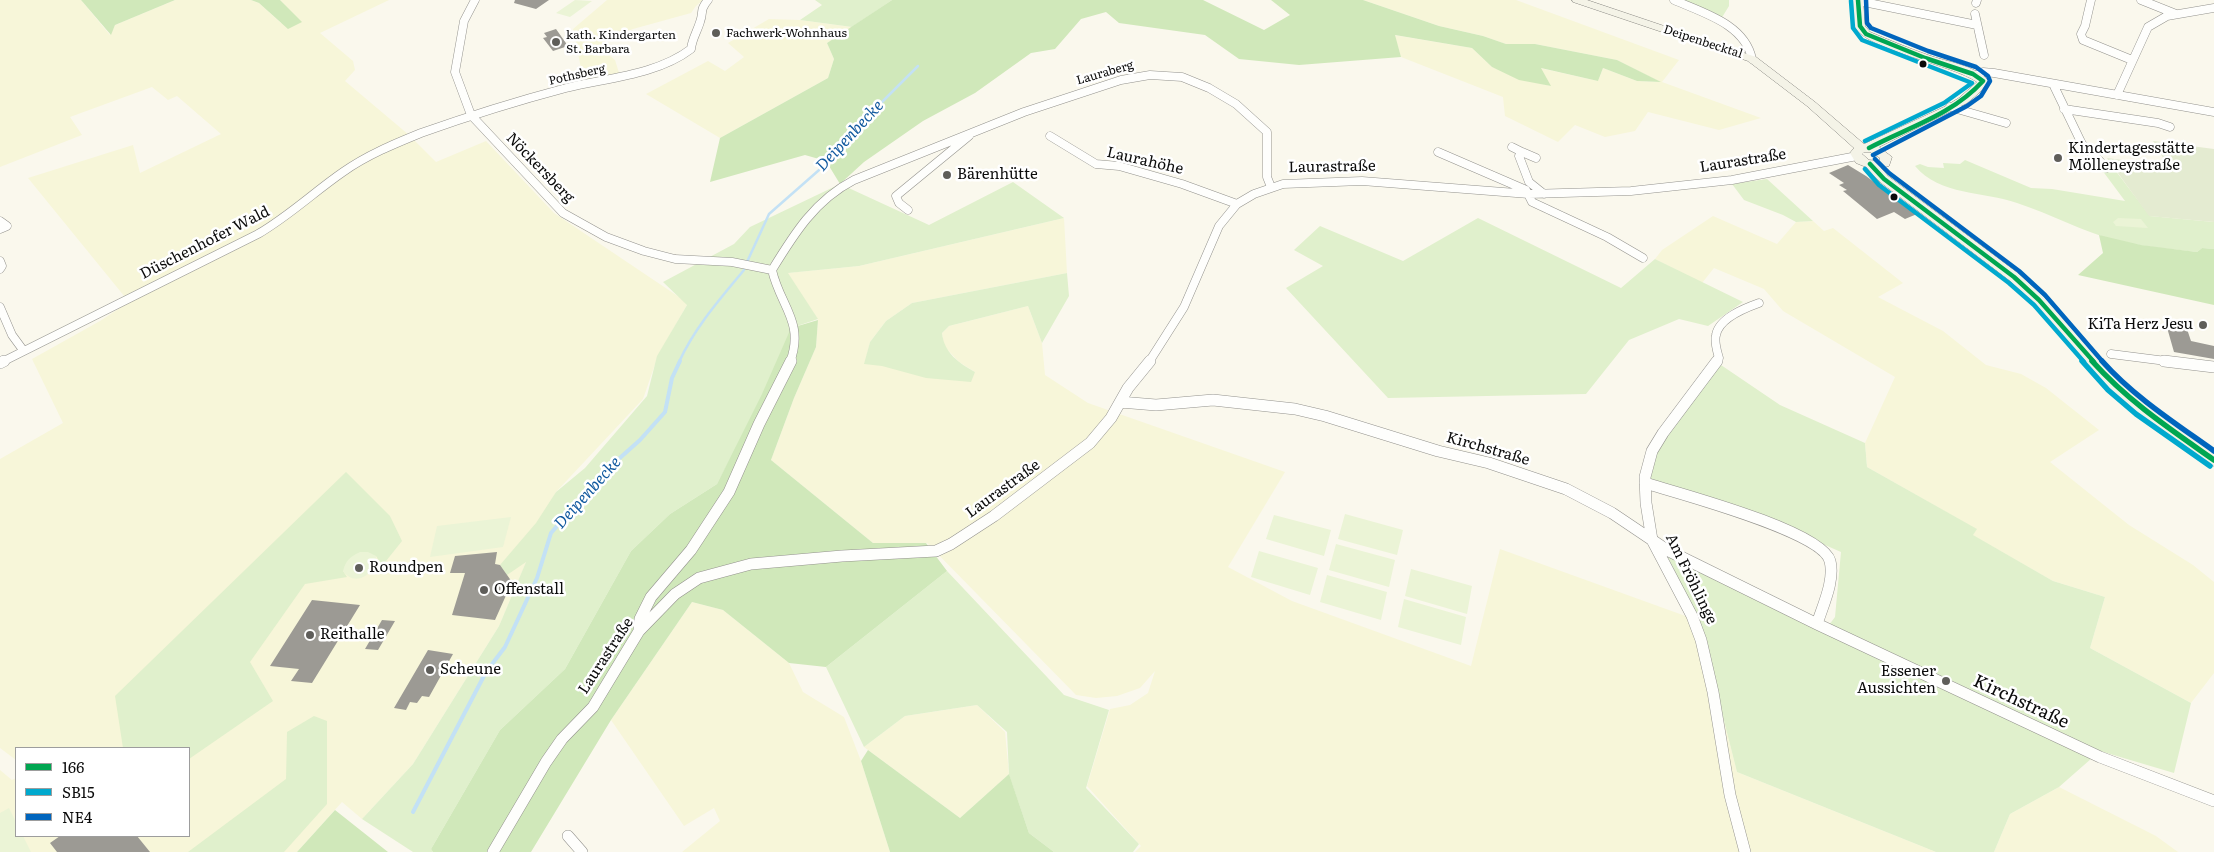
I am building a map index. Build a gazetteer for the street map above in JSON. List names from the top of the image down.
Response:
{
  "streets": {
    "main road": ["Deipenbecktal"],
    "street": [
      "Lauraberg",
      "Pothsberg",
      "Laurahöhe",
      "Laurastraße",
      "Nöckersberg",
      "Düschenhofer Wald",
      "Kirchstraße",
      "Am Fröhlinge"
    ]
  },
  "crossings": [
    ["Deipenbecktal", "Laurastraße"],
    ["Lauraberg", "Laurastraße"],
    ["Lauraberg", "Nöckersberg"],
    ["Pothsberg", "Nöckersberg"],
    ["Pothsberg", "Düschenhofer Wald"],
    ["Laurahöhe", "Laurastraße"],
    ["Laurastraße", "Kirchstraße"],
    ["Nöckersberg", "Düschenhofer Wald"],
    ["Kirchstraße", "Am Fröhlinge"]
  ],
  "water": ["Deipenbecke"],
  "places": [
    "Fachwerk-Wohnhaus",
    "kath. Kindergarten St. Barbara",
    "Kindertagesstätte Mölleneystraße",
    "Bärenhütte",
    "KiTa Herz Jesu",
    "Roundpen",
    "Offenstall",
    "Reithalle",
    "Scheune",
    "Essener Aussichten"
  ],
  "lines": ["transit line 166", "transit line NE4", "transit line SB15"],
  "legend": ["166", "SB15", "NE4"]
}
